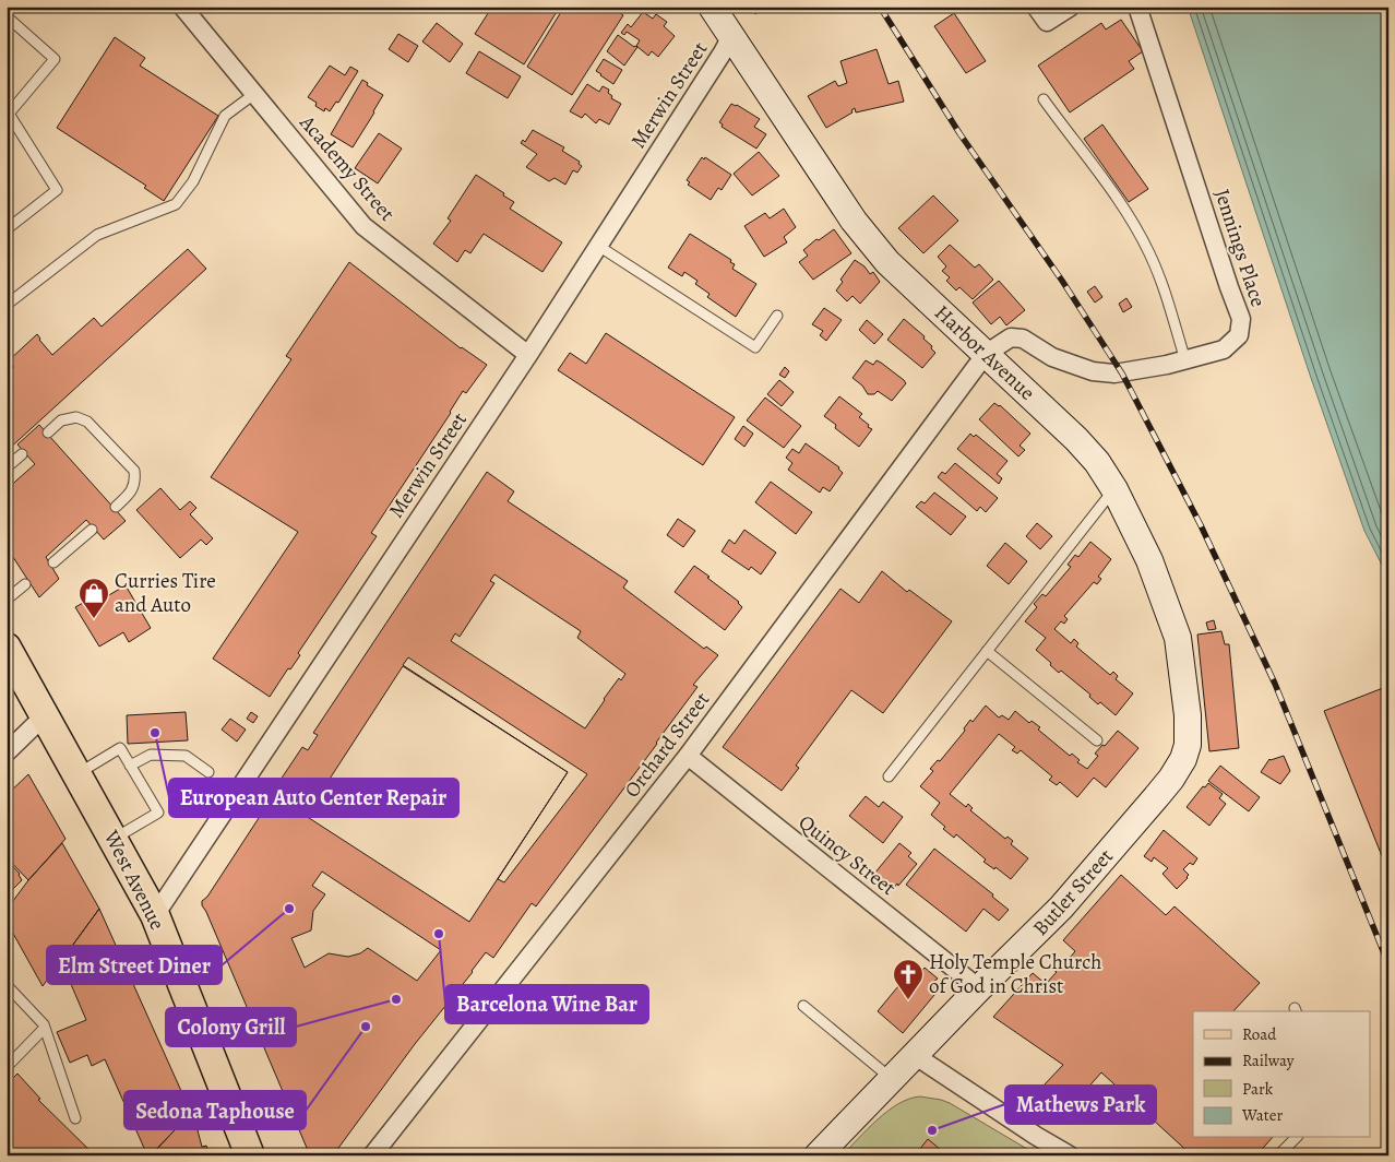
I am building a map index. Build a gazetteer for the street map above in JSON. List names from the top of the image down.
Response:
{
  "streets": {
    "main road": ["Harbor Avenue", "West Avenue", "Butler Street"],
    "street": [
      "Merwin Street",
      "Academy Street",
      "Jennings Place",
      "Orchard Street",
      "Quincy Street"
    ]
  },
  "crossings": [
    ["Merwin Street", "Academy Street"],
    ["Merwin Street", "Harbor Avenue"],
    ["Merwin Street", "West Avenue"],
    ["Jennings Place", "Harbor Avenue"],
    ["Jennings Place", "Orchard Street"],
    ["Harbor Avenue", "Orchard Street"],
    ["Harbor Avenue", "Butler Street"],
    ["Orchard Street", "Quincy Street"],
    ["Quincy Street", "Butler Street"]
  ],
  "places": {
    "shop": ["Curries Tire and Auto"],
    "other": [
      "European Auto Center Repair",
      "Elm Street Diner",
      "Barcelona Wine Bar",
      "Colony Grill",
      "Sedona Taphouse",
      "Mathews Park"
    ],
    "church": ["Holy Temple Church of God in Christ"]
  },
  "legend": [
    "Road",
    "Railway",
    "Park",
    "Water"
  ]
}
